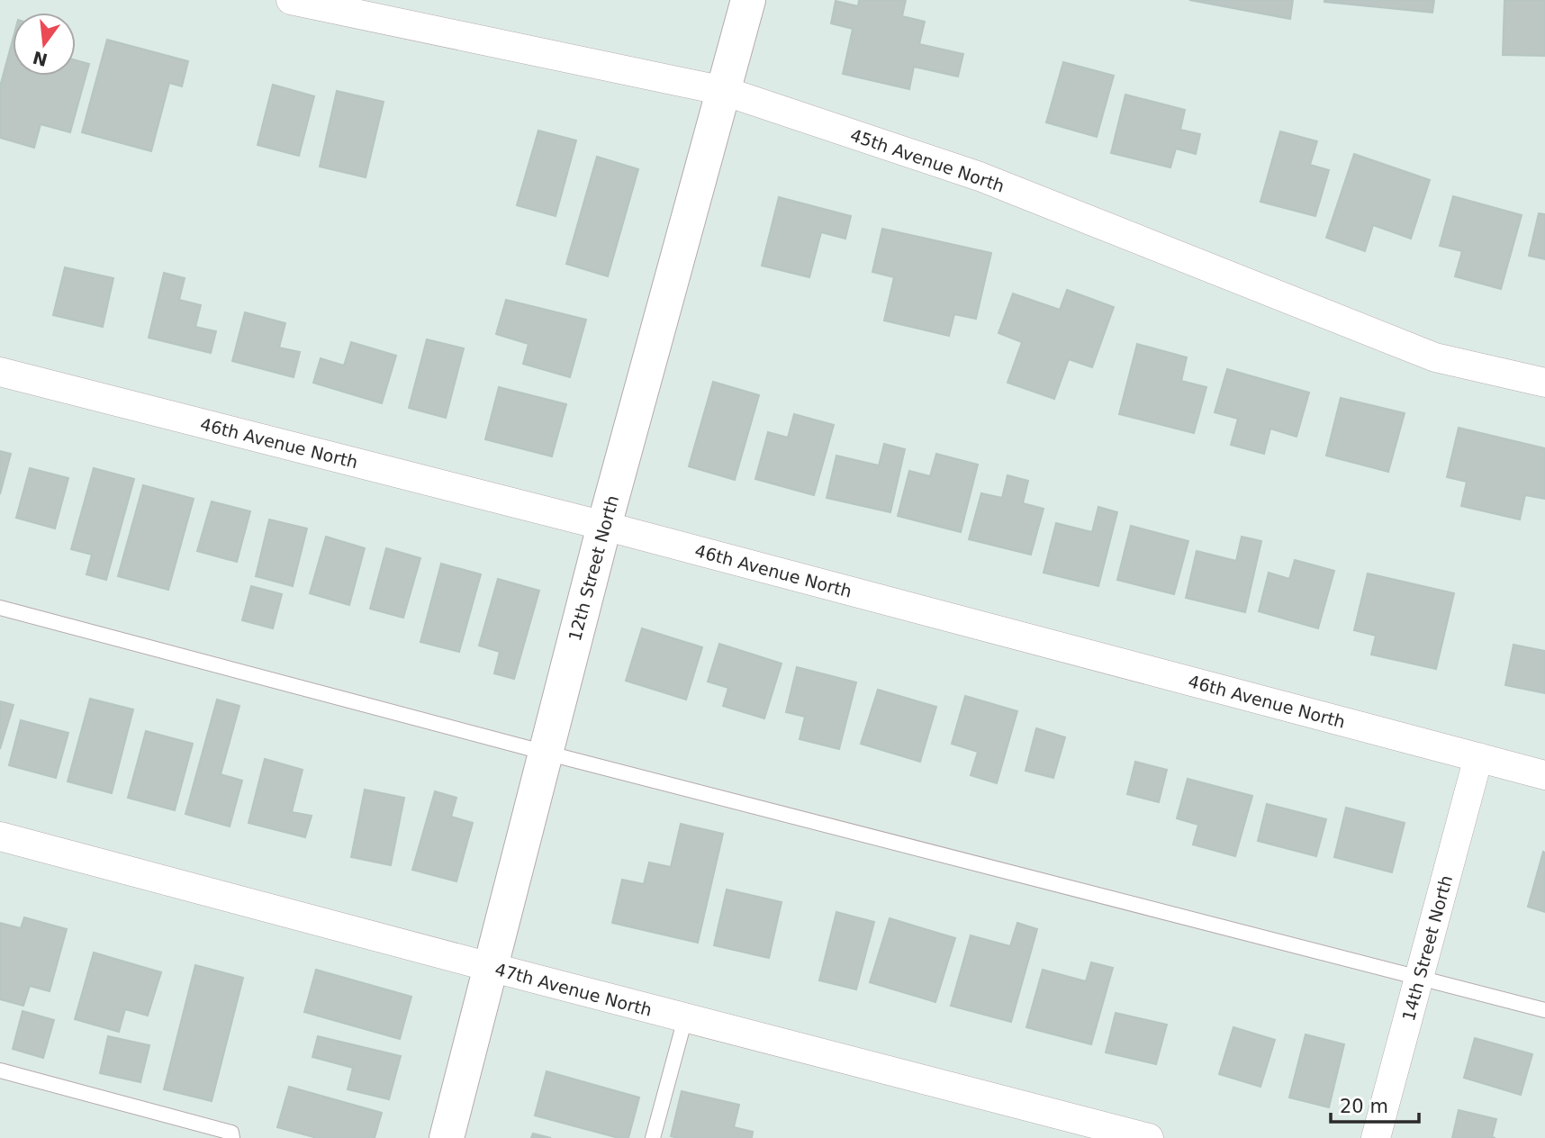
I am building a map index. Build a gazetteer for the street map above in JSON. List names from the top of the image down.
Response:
{
  "streets": {
    "street": [
      "45th Avenue North",
      "46th Avenue North",
      "12th Street North",
      "14th Street North",
      "47th Avenue North"
    ]
  },
  "crossings": [
    ["45th Avenue North", "12th Street North"],
    ["46th Avenue North", "12th Street North"],
    ["46th Avenue North", "14th Street North"],
    ["12th Street North", "47th Avenue North"]
  ],
  "scale_bar": "20 m",
  "north": "bottom"
}
